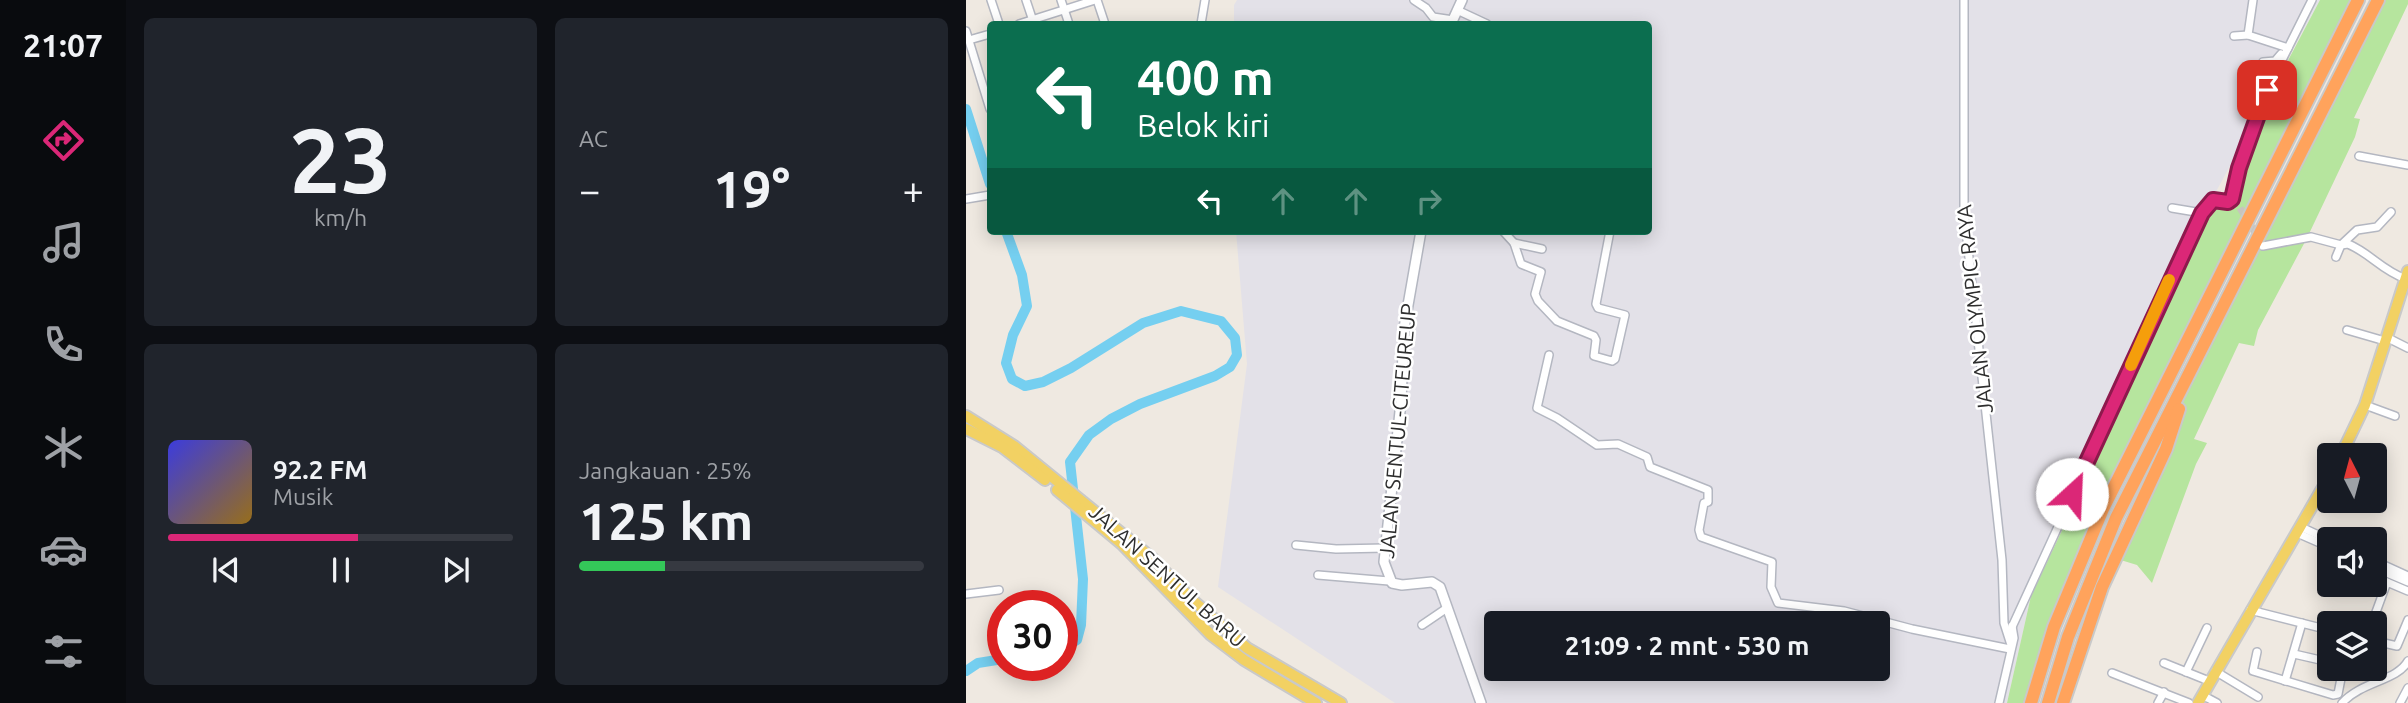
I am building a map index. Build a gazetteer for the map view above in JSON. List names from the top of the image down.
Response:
{
  "streets": {
    "main road": ["JALAN SENTUL BARU"],
    "street": ["JALAN OLYMPIC RAYA", "JALAN SENTUL-CITEUREUP"]
  },
  "north": "top",
  "page": {
    "tabs": "21:07",
    "tile": [
      ["23", "km/h"],
      "AC",
      ["Jangkauan · 25%", "125 km"]
    ],
    "turn": ["400 m", "Belok kiri"],
    "heat": ["−", "19°", "+"],
    "song": ["92.2 FM", "Musik"],
    "limit": "30",
    "trip": "21:09 · 2 mnt · 530 m"
  }
}
